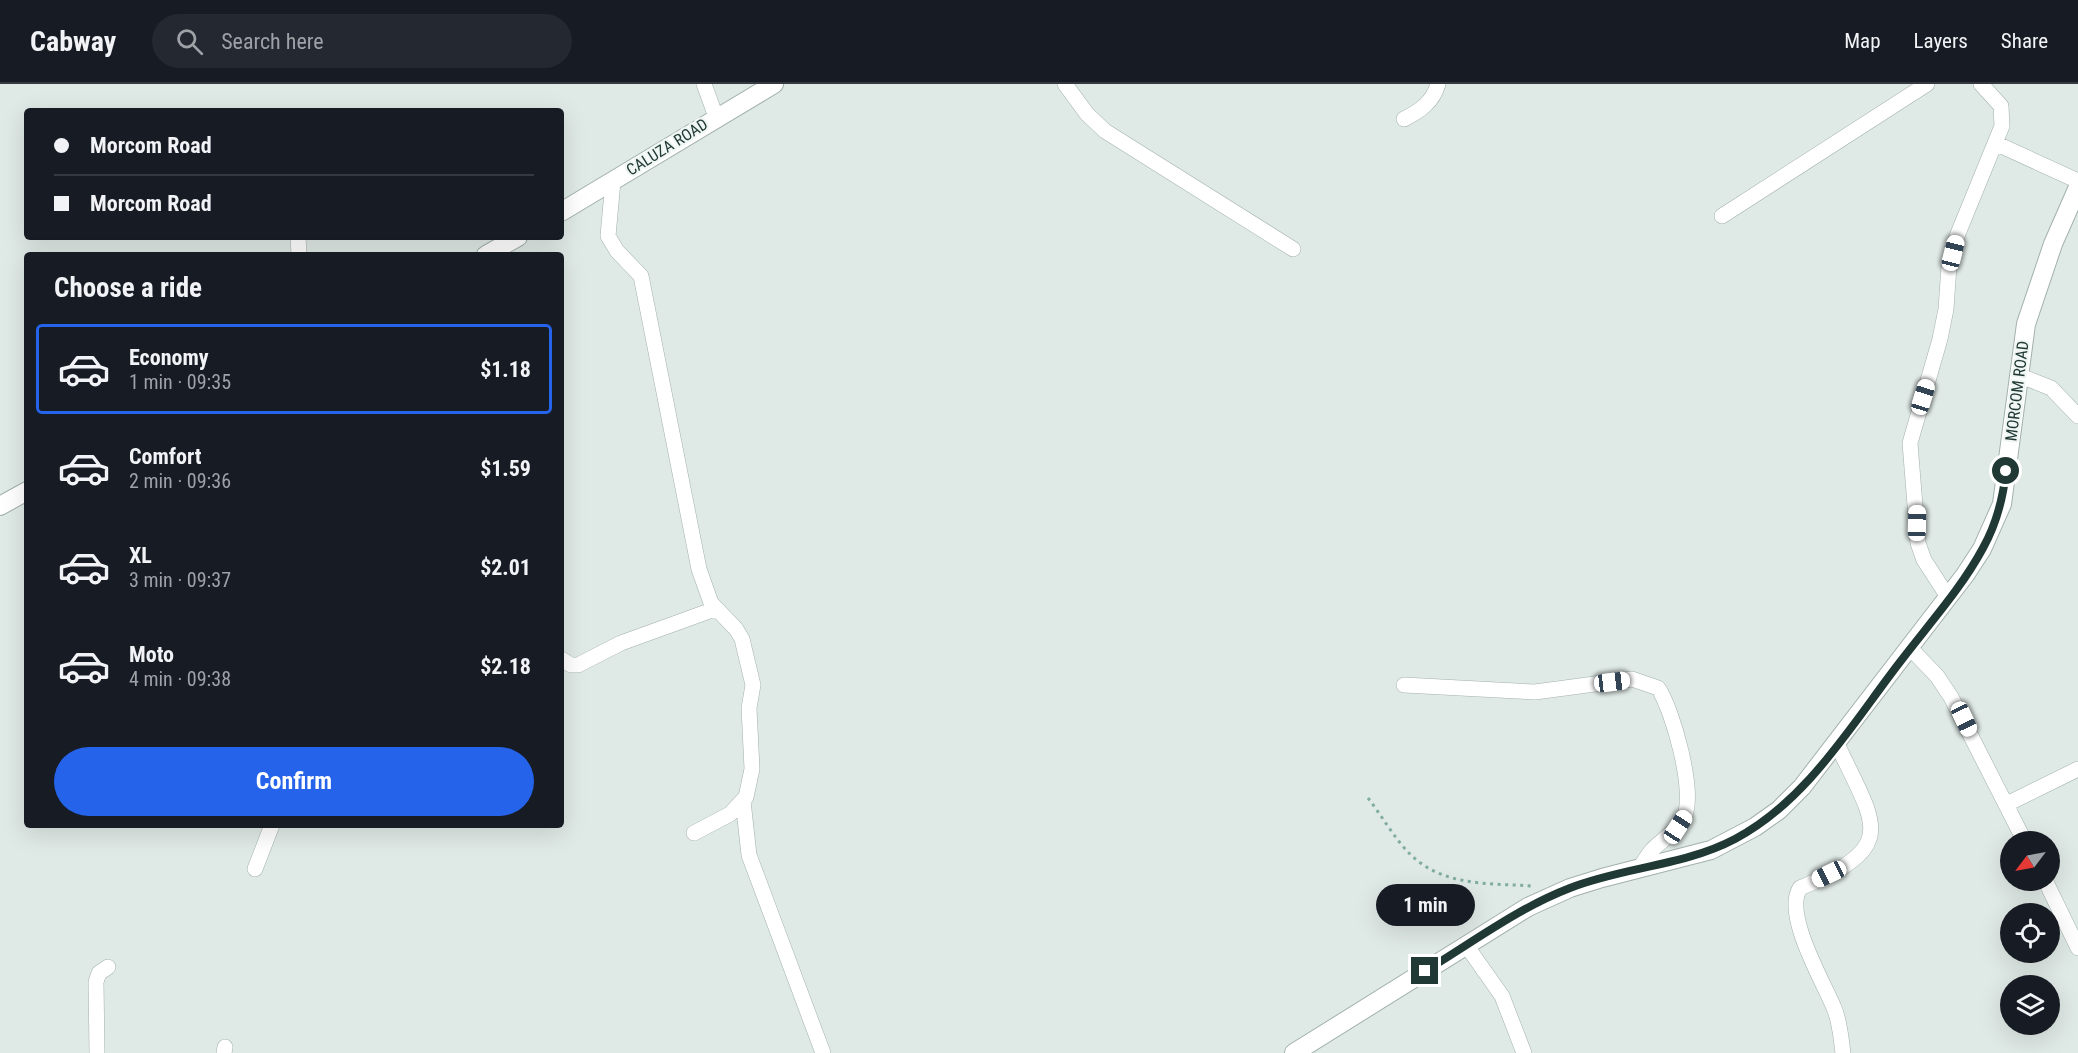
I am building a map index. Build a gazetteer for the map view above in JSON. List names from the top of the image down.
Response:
{
  "streets": {
    "street": ["CALUZA ROAD", "MORCOM ROAD"]
  },
  "north": "bottom left",
  "page": {
    "header": "Cabway",
    "search": "Search here",
    "nav": ["Map", "Layers", "Share"],
    "banner": ["Morcom Road", "Morcom Road"],
    "heading": "Choose a ride",
    "list": [
      {
        "name": "Economy",
        "note": "1 min · 09:35",
        "value": "$1.18"
      },
      {
        "name": "Comfort",
        "note": "2 min · 09:36",
        "value": "$1.59"
      },
      {
        "name": "XL",
        "note": "3 min · 09:37",
        "value": "$2.01"
      },
      {
        "name": "Moto",
        "note": "4 min · 09:38",
        "value": "$2.18"
      }
    ],
    "buttons": "Confirm",
    "bubble": "1 min"
  }
}
